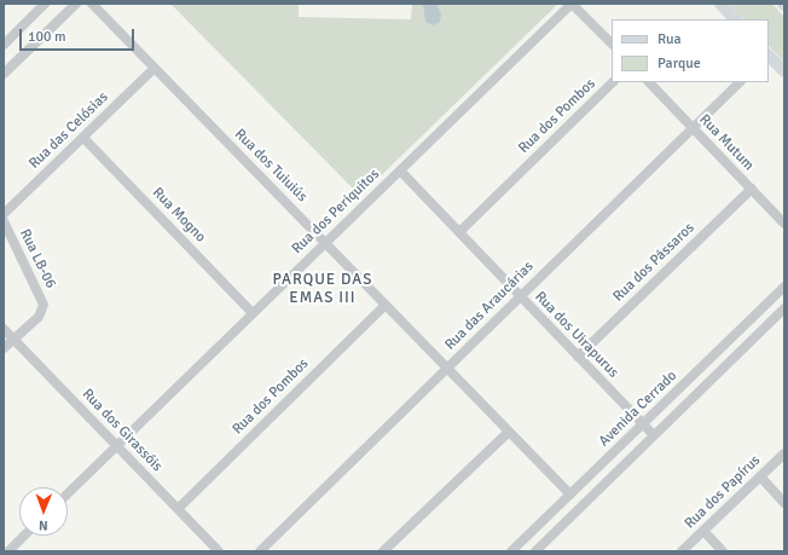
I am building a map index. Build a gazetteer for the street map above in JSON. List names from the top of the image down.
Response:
{
  "streets": {
    "street": [
      "Rua dos Pombos",
      "Rua das Celósias",
      "Rua Mutum",
      "Rua dos Tuiuiús",
      "Rua dos Periquitos",
      "Rua Mogno",
      "Rua LB-06",
      "Rua dos Pássaros",
      "Rua das Araucárias",
      "Rua dos Uirapurus",
      "Avenida Cerrado",
      "Rua dos Girassóis",
      "Rua dos Papírus"
    ]
  },
  "crossings": [
    ["Rua dos Pombos", "Rua dos Tuiuiús"],
    ["Rua dos Pombos", "Rua dos Uirapurus"],
    ["Rua dos Pombos", "Rua dos Girassóis"],
    ["Rua das Celósias", "Rua dos Tuiuiús"],
    ["Rua das Celósias", "Rua Mogno"],
    ["Rua Mutum", "Rua dos Pássaros"],
    ["Rua Mutum", "Rua das Araucárias"],
    ["Rua dos Tuiuiús", "Rua dos Periquitos"],
    ["Rua dos Tuiuiús", "Rua das Araucárias"],
    ["Rua dos Tuiuiús", "Avenida Cerrado"],
    ["Rua dos Periquitos", "Rua Mogno"],
    ["Rua dos Periquitos", "Rua dos Uirapurus"],
    ["Rua dos Periquitos", "Rua dos Girassóis"],
    ["Rua LB-06", "Rua dos Girassóis"],
    ["Rua dos Pássaros", "Rua dos Uirapurus"],
    ["Rua das Araucárias", "Rua dos Uirapurus"],
    ["Rua dos Uirapurus", "Avenida Cerrado"]
  ],
  "districts": ["PARQUE DAS EMAS III"],
  "legend": ["Rua", "Parque"],
  "scale_bar": "100 m",
  "north": "bottom"
}
